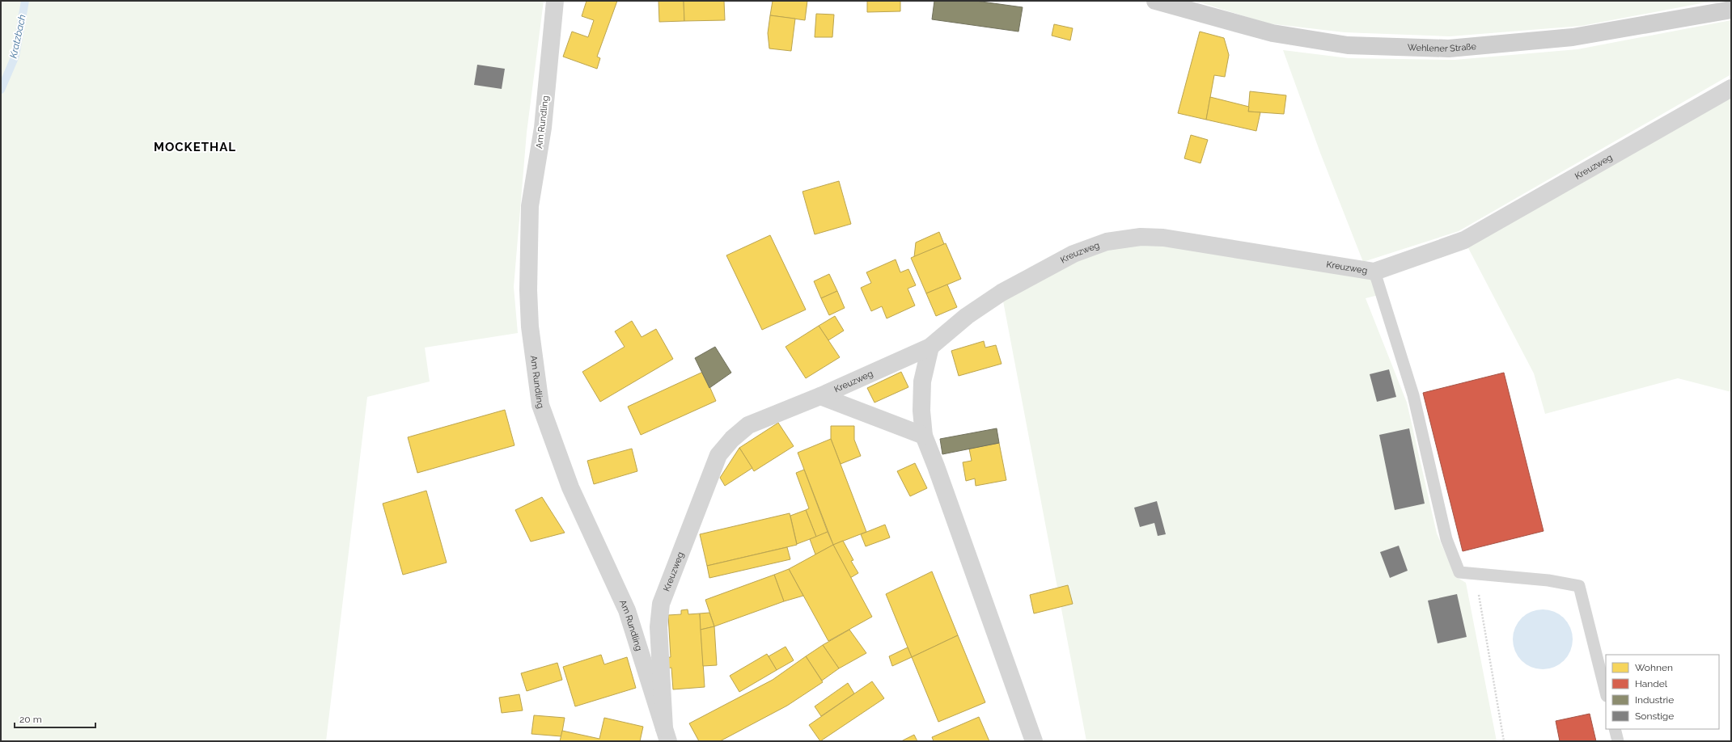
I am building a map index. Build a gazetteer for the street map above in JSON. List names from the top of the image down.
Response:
{
  "streets": {
    "street": ["Wehlener Straße", "Am Rundling", "Kreuzweg"]
  },
  "crossings": [
    ["Am Rundling", "Kreuzweg"]
  ],
  "districts": ["MOCKETHAL"],
  "water": ["Kratzbach"],
  "legend": [
    "Wohnen",
    "Handel",
    "Industrie",
    "Sonstige"
  ],
  "scale_bar": "20 m"
}
